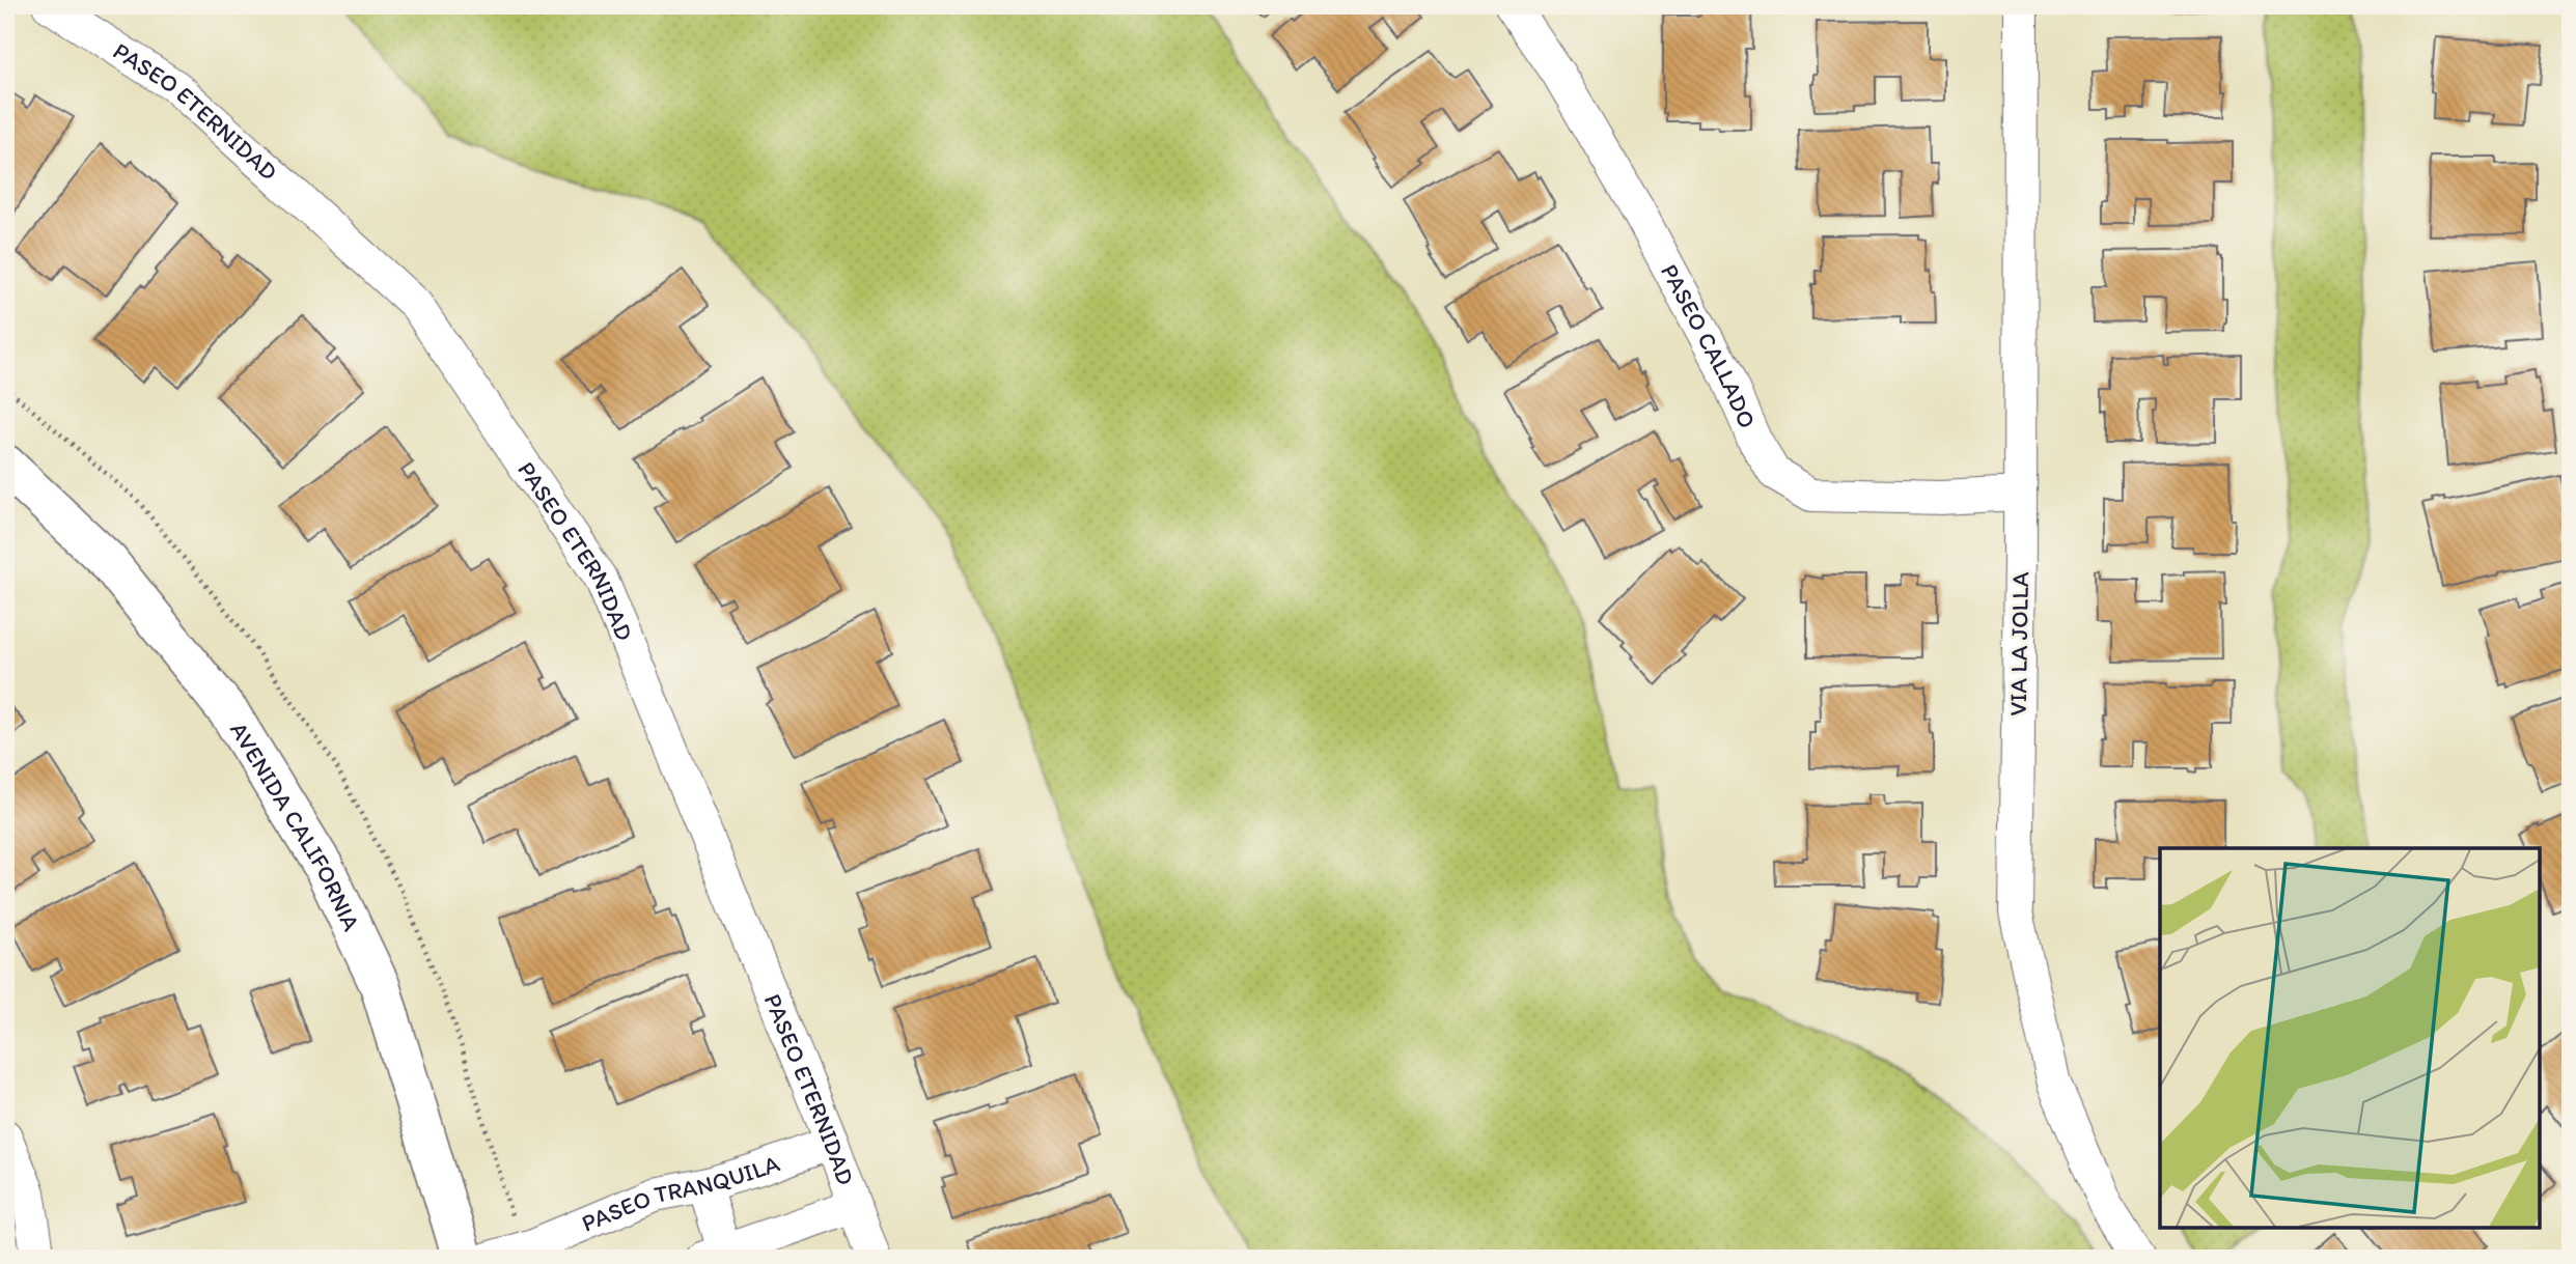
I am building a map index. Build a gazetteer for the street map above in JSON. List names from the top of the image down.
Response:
{
  "streets": {
    "street": [
      "PASEO ETERNIDAD",
      "PASEO CALLADO",
      "VIA LA JOLLA",
      "AVENIDA CALIFORNIA",
      "PASEO TRANQUILA"
    ]
  },
  "crossings": [
    ["PASEO ETERNIDAD", "PASEO TRANQUILA"],
    ["PASEO CALLADO", "VIA LA JOLLA"]
  ]
}
